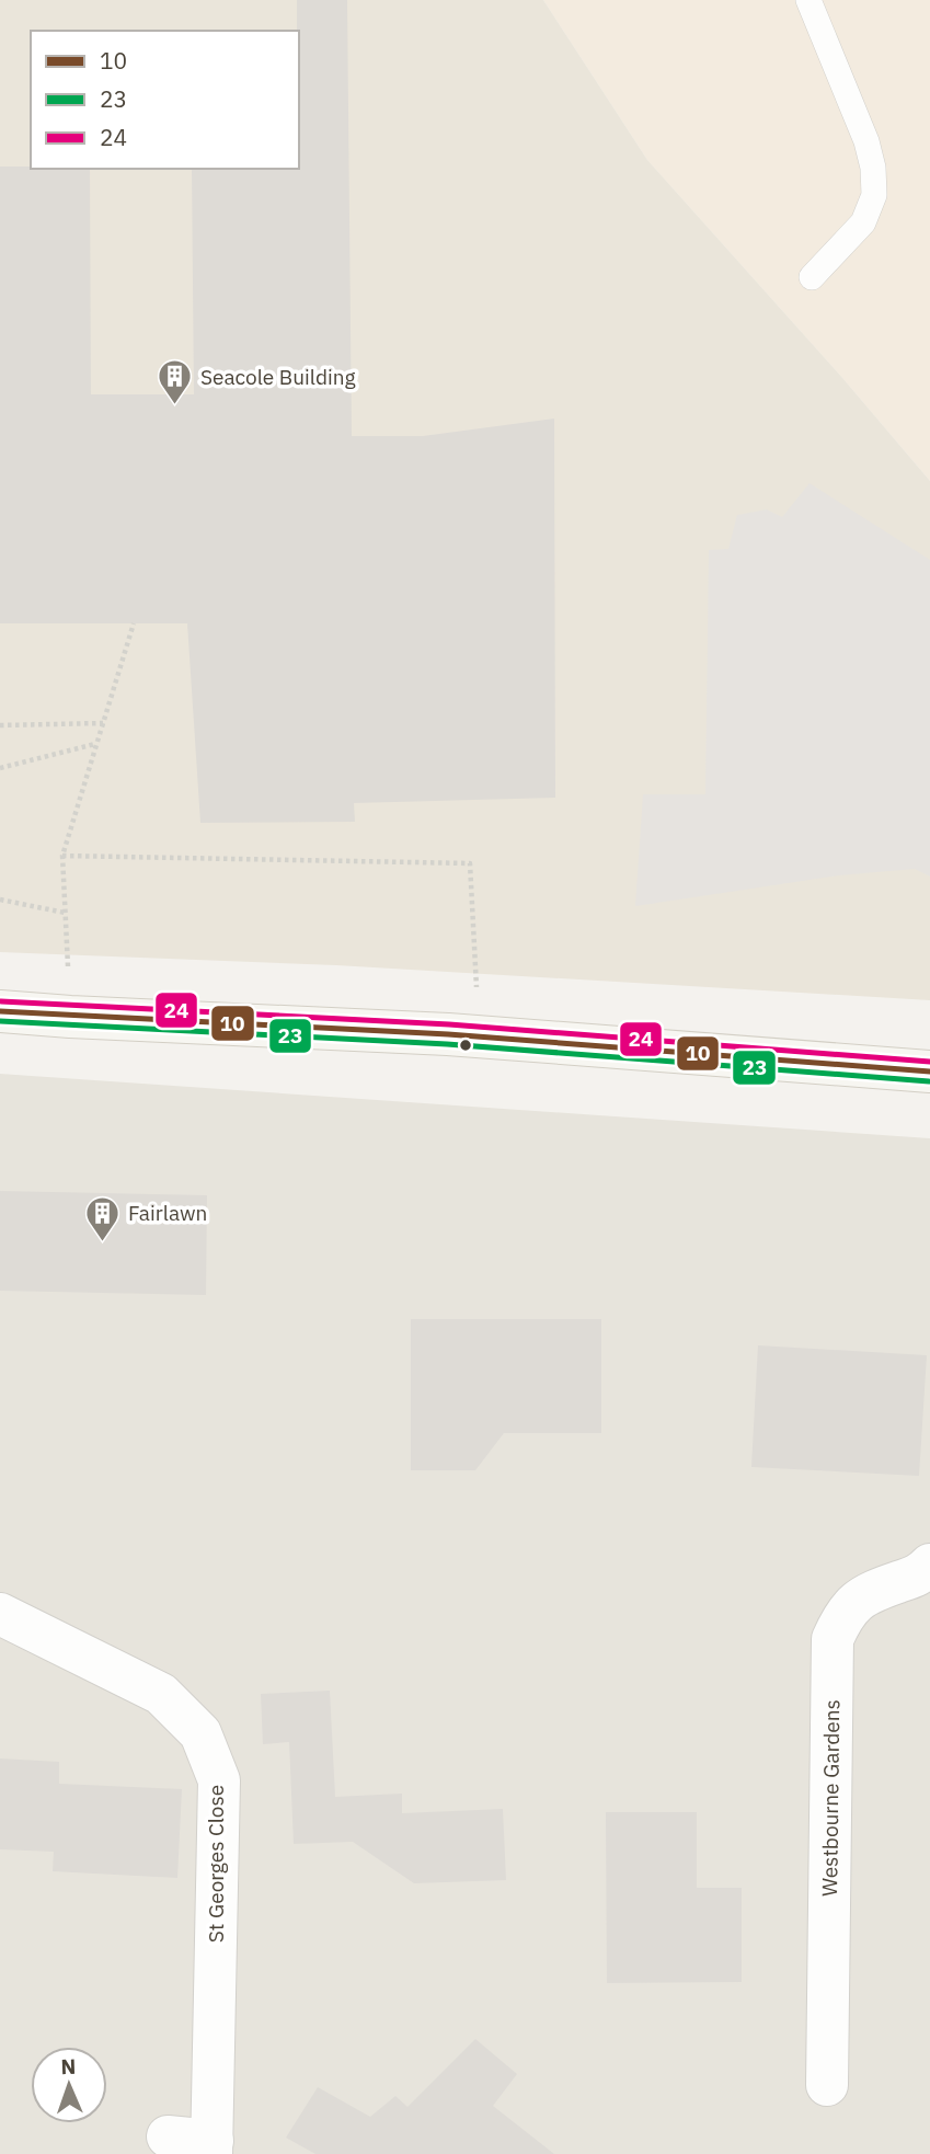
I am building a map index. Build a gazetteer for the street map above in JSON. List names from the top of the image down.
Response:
{
  "streets": {
    "street": ["Westbourne Gardens", "St Georges Close"]
  },
  "places": {
    "building": ["Seacole Building", "Fairlawn"]
  },
  "lines": ["transit line 24", "transit line 10", "transit line 23"],
  "legend": ["10", "23", "24"],
  "north": "top"
}
